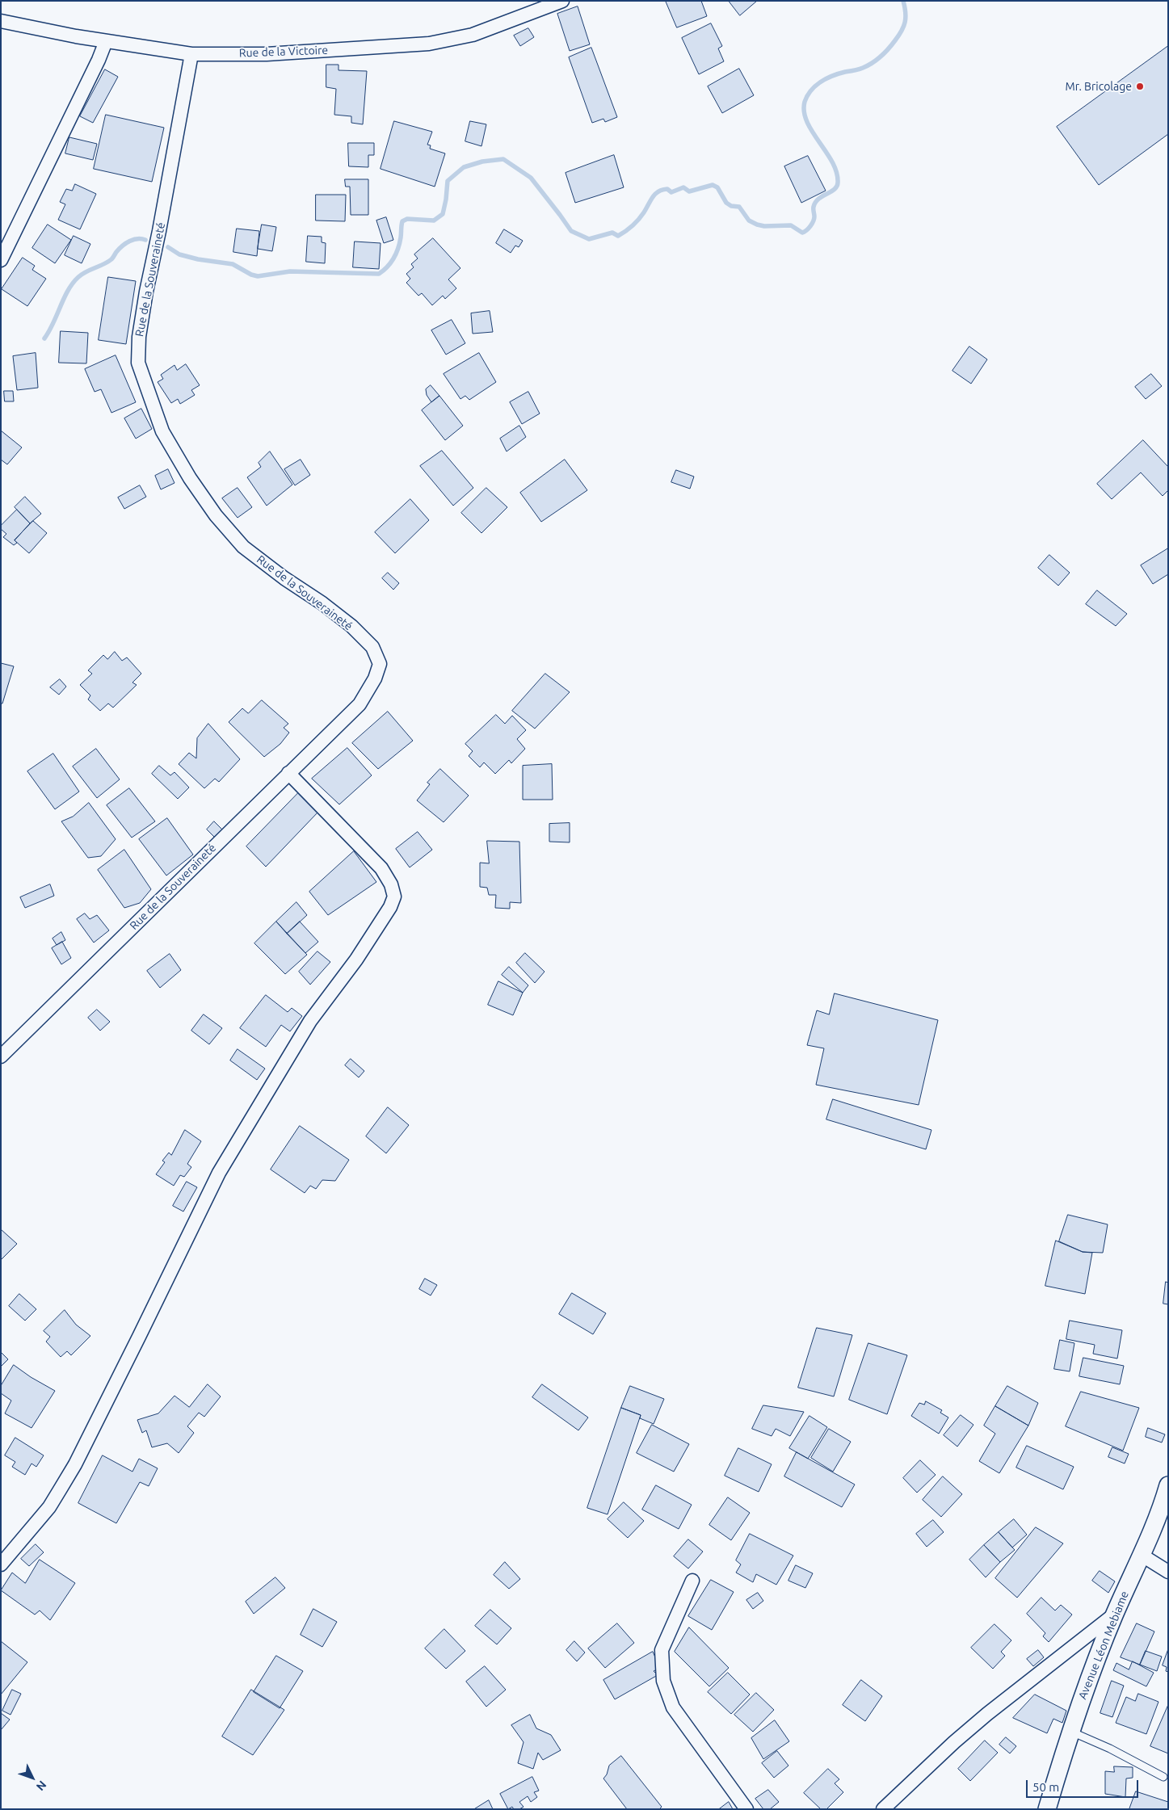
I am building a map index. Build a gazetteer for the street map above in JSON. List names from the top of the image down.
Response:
{
  "streets": {
    "street": ["Rue de la Victoire", "Rue de la Souveraineté", "Avenue Léon Mebiame"]
  },
  "crossings": [
    ["Rue de la Victoire", "Rue de la Souveraineté"]
  ],
  "places": ["Mr. Bricolage"],
  "scale_bar": "50 m",
  "north": "bottom right"
}
